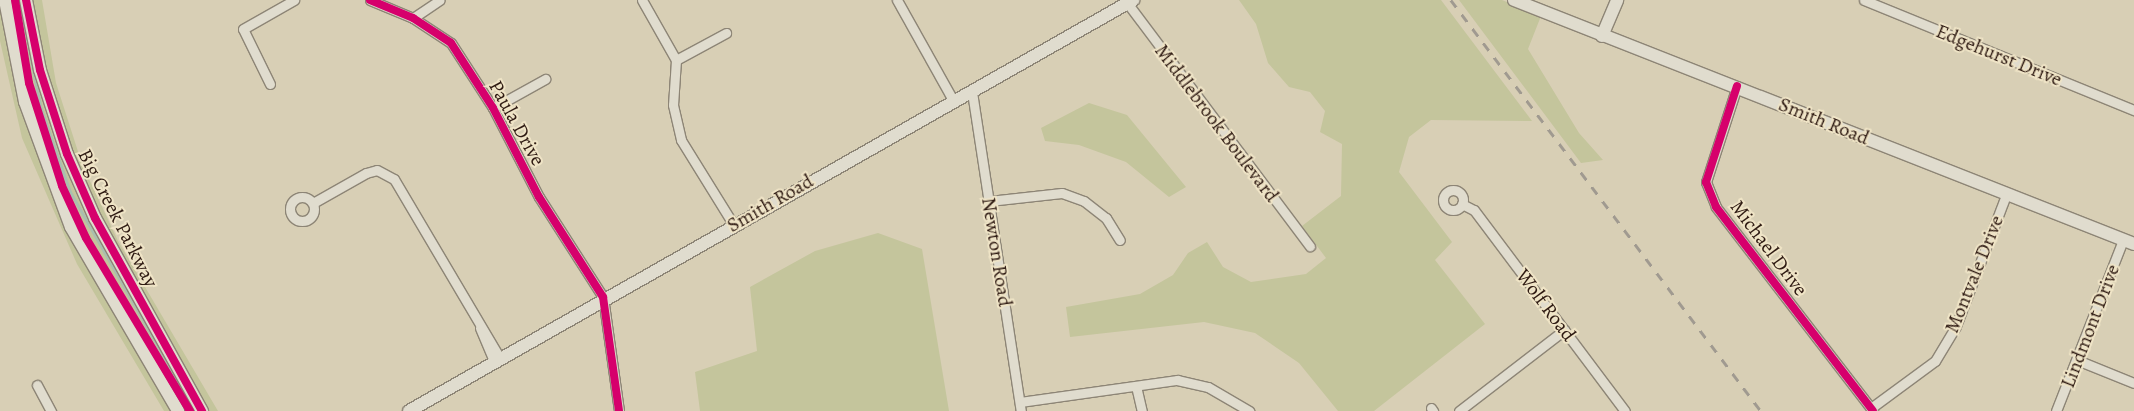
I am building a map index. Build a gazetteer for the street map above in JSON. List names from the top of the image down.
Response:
{
  "streets": {
    "main road": ["Smith Road", "Big Creek Parkway"],
    "street": [
      "Edgehurst Drive",
      "Paula Drive",
      "Middlebrook Boulevard",
      "Michael Drive",
      "Newton Road",
      "Montvale Drive",
      "Wolf Road",
      "Lindmont Drive"
    ]
  },
  "crossings": [
    ["Smith Road", "Paula Drive"],
    ["Smith Road", "Middlebrook Boulevard"],
    ["Smith Road", "Michael Drive"],
    ["Smith Road", "Newton Road"],
    ["Smith Road", "Montvale Drive"],
    ["Smith Road", "Lindmont Drive"],
    ["Michael Drive", "Montvale Drive"]
  ]
}
